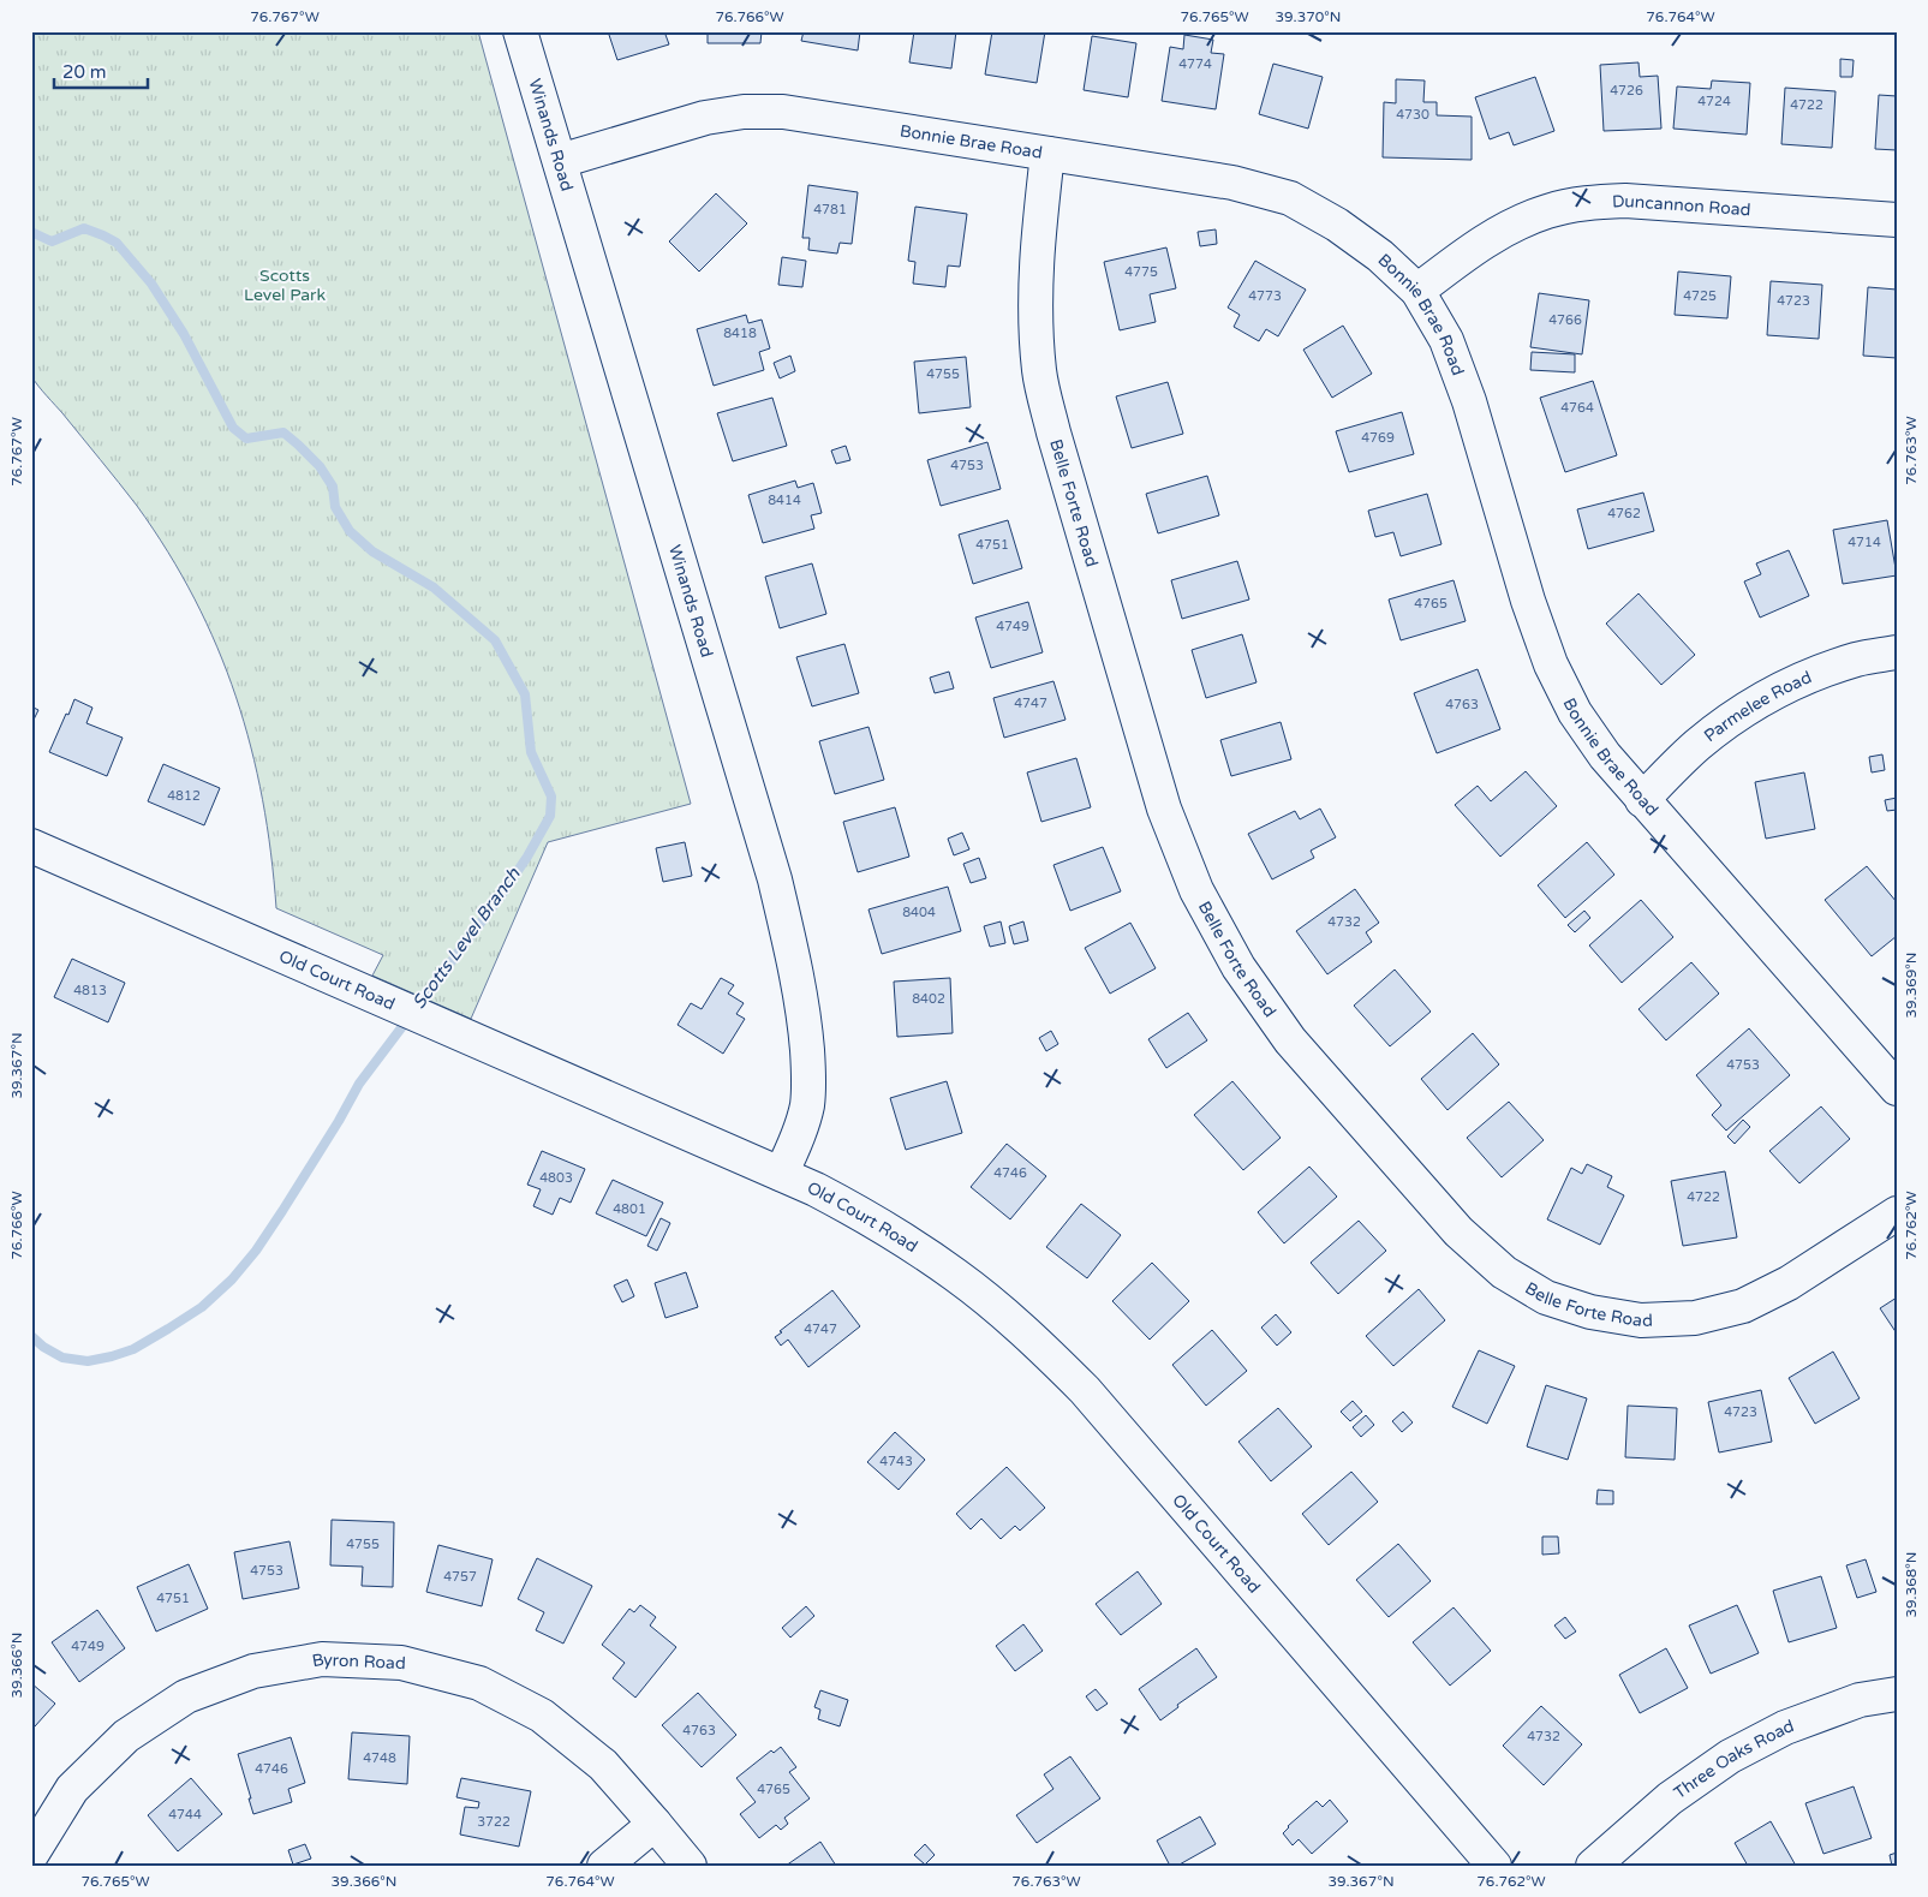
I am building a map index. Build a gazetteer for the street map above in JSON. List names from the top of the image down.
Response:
{
  "streets": {
    "street": [
      "Winands Road",
      "Bonnie Brae Road",
      "Duncannon Road",
      "Belle Forte Road",
      "Parmelee Road",
      "Old Court Road",
      "Byron Road",
      "Three Oaks Road"
    ]
  },
  "crossings": [
    ["Winands Road", "Bonnie Brae Road"],
    ["Winands Road", "Old Court Road"],
    ["Bonnie Brae Road", "Duncannon Road"],
    ["Bonnie Brae Road", "Belle Forte Road"],
    ["Bonnie Brae Road", "Parmelee Road"]
  ],
  "water": ["Scotts Level Branch"],
  "parks": ["Scotts Level Park"],
  "house_numbers": [
    "4774",
    "4726",
    "4724",
    "4722",
    "4730",
    "4781",
    "4775",
    "4773",
    "4725",
    "4723",
    "4766",
    "8418",
    "4755",
    "4764",
    "4769",
    "4753",
    "8414",
    "4762",
    "4714",
    "4751",
    "4765",
    "4749",
    "4747",
    "4763",
    "4812",
    "8404",
    "4732",
    "4813",
    "8402",
    "4753",
    "4746",
    "4803",
    "4722",
    "4801",
    "4747",
    "4723",
    "4743",
    "4755",
    "4753",
    "4757",
    "4751",
    "4749",
    "4763",
    "4732",
    "4748",
    "4746",
    "4765",
    "4744",
    "3722"
  ],
  "scale_bar": "20 m",
  "coordinates": [
    "76.767°W",
    "76.766°W",
    "76.765°W",
    "39.370°N",
    "76.764°W",
    "76.763°W",
    "39.369°N",
    "39.367°N",
    "76.762°W",
    "39.368°N",
    "39.366°N"
  ]
}
